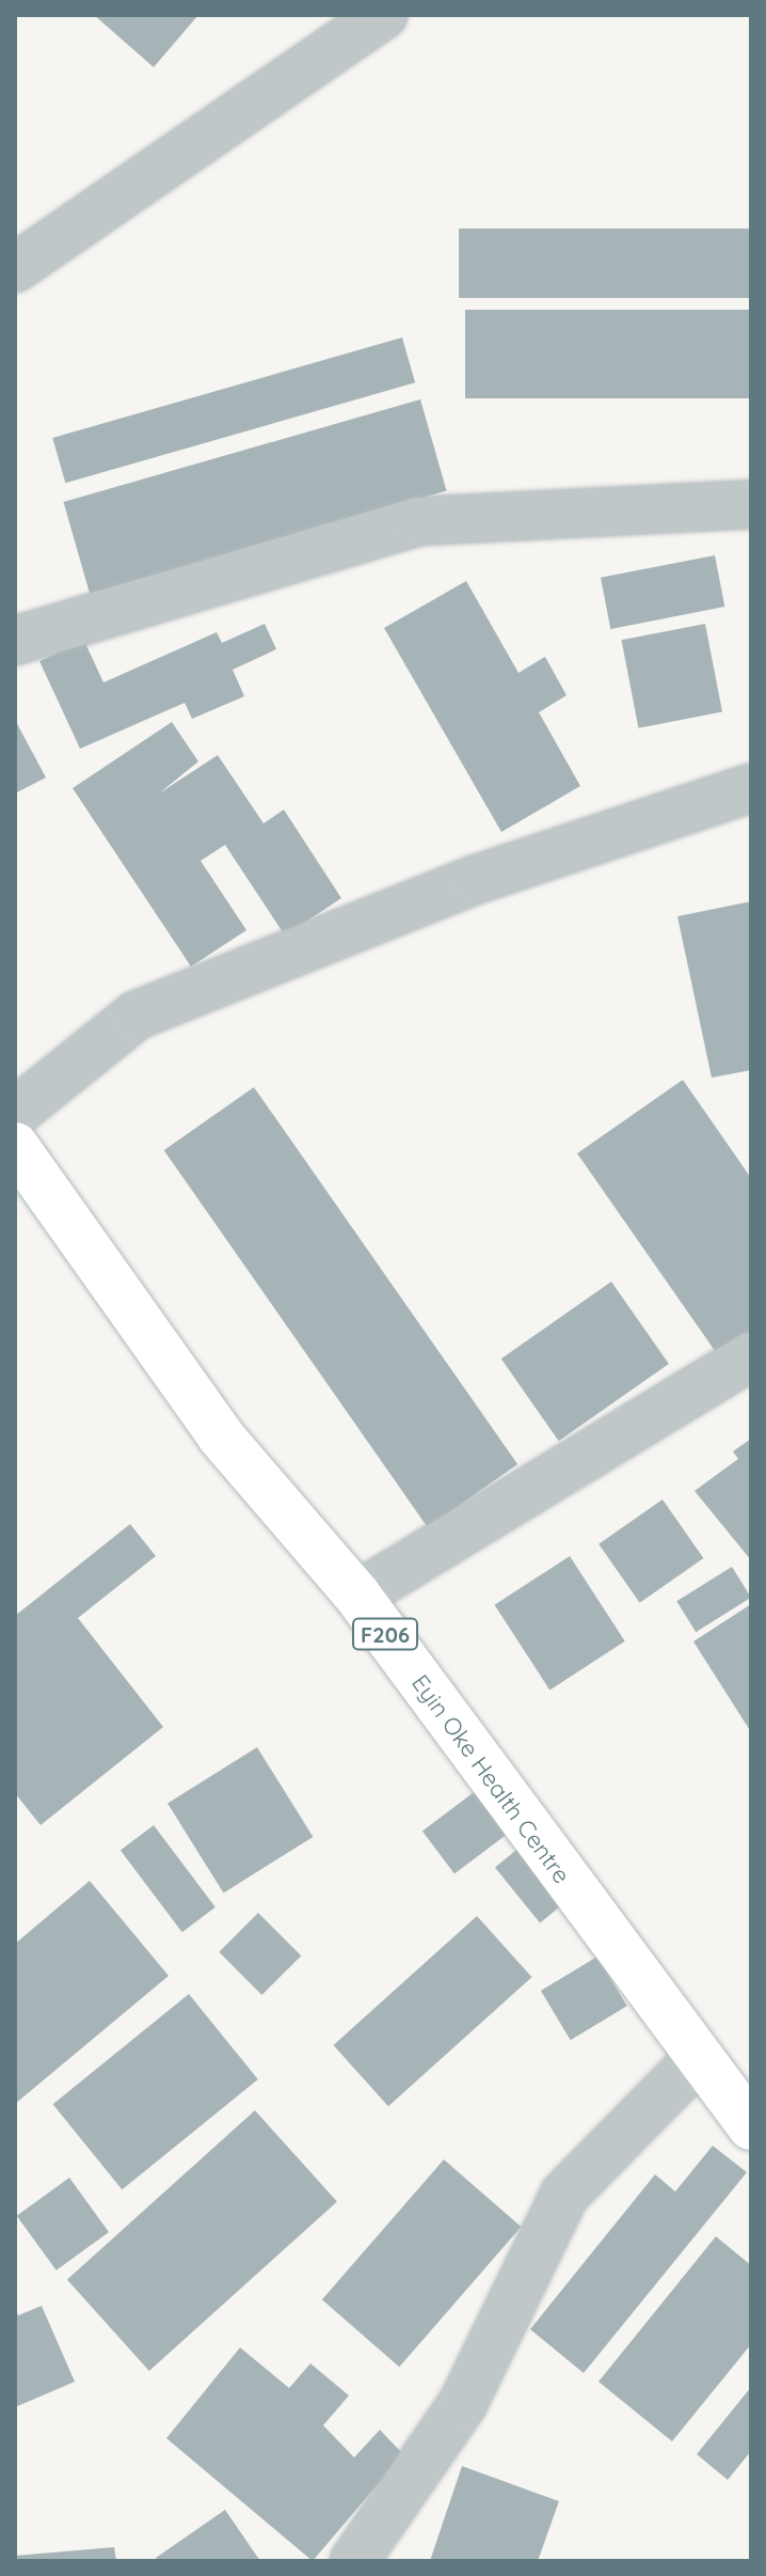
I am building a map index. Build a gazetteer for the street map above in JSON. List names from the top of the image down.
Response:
{
  "streets": {
    "main road": ["F206", "Eyin Oke Health Centre"]
  }
}
